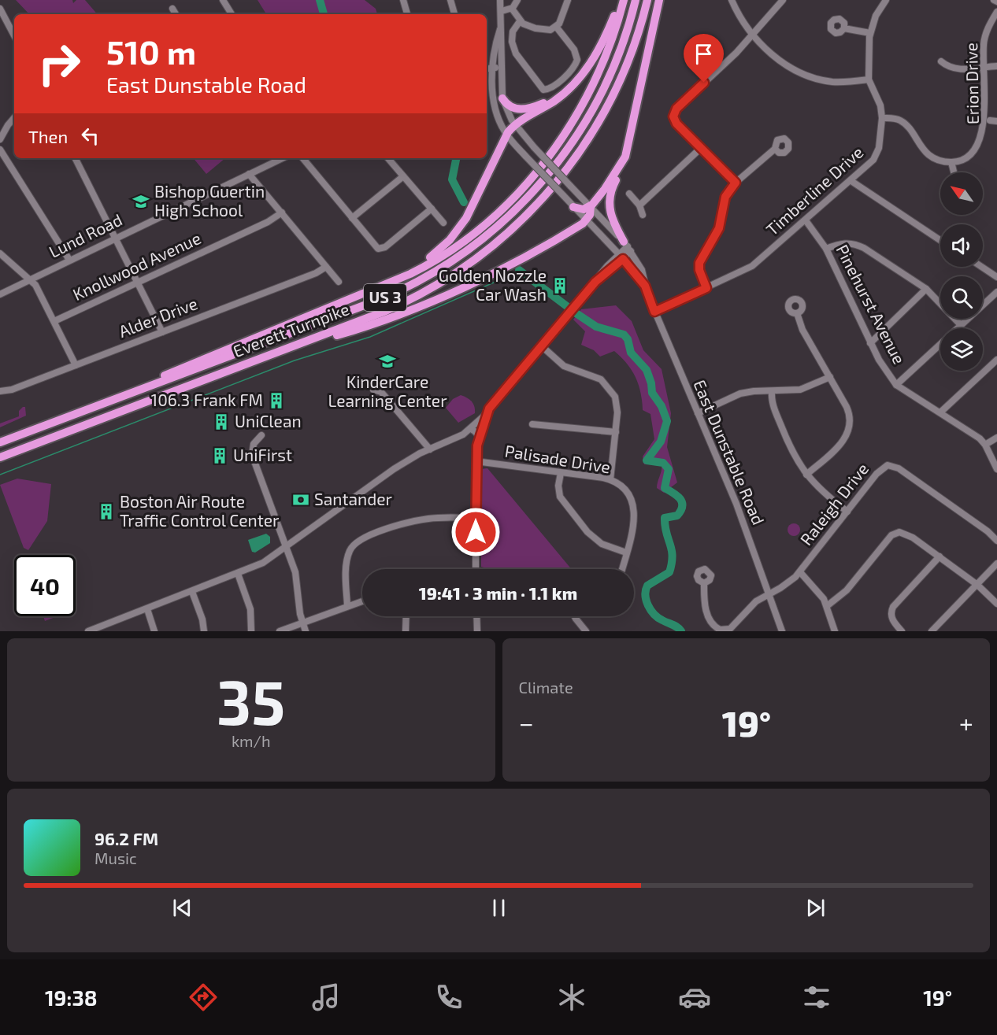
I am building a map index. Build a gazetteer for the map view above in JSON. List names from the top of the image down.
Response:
{
  "streets": {
    "highway": ["US 3", "Everett Turnpike"],
    "street": [
      "Erion Drive",
      "Timberline Drive",
      "Lund Road",
      "Knollwood Avenue",
      "Pinehurst Avenue",
      "Alder Drive",
      "East Dunstable Road",
      "Palisade Drive",
      "Raleigh Drive"
    ]
  },
  "crossings": [
    ["Timberline Drive", "Pinehurst Avenue"],
    ["Timberline Drive", "East Dunstable Road"],
    ["East Dunstable Road", "Raleigh Drive"]
  ],
  "places": {
    "school or university": ["Bishop Guertin High School", "KinderCare Learning Center"],
    "building": [
      "Golden Nozzle Car Wash",
      "106.3 Frank FM",
      "UniClean",
      "UniFirst",
      "Boston Air Route Traffic Control Center"
    ],
    "bank": ["Santander"]
  },
  "north": "top left",
  "page": {
    "turn": ["510 m", "East Dunstable Road"],
    "then": "Then",
    "limit": "40",
    "trip": "19:41 · 3 min · 1.1 km",
    "tile": [
      ["35", "km/h"],
      "Climate"
    ],
    "heat": ["−", "19°", "+"],
    "song": ["96.2 FM", "Music"],
    "tabs": ["19:38", "19°"]
  }
}
